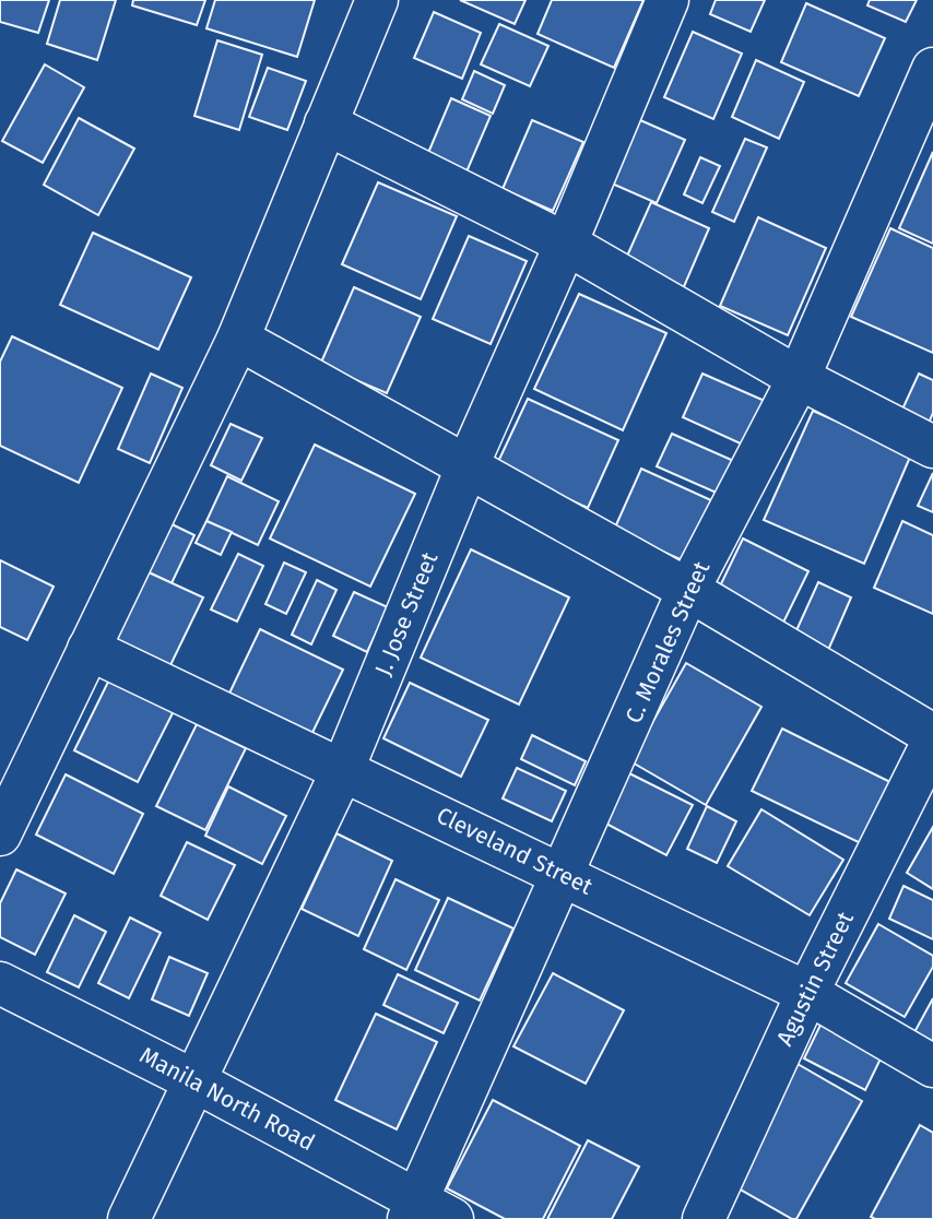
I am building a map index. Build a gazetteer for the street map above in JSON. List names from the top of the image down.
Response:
{
  "streets": {
    "main road": [
      "J. Jose Street",
      "C. Morales Street",
      "Cleveland Street",
      "Agustin Street",
      "Manila North Road"
    ]
  },
  "crossings": [
    ["J. Jose Street", "Cleveland Street"],
    ["J. Jose Street", "Manila North Road"],
    ["C. Morales Street", "Cleveland Street"],
    ["C. Morales Street", "Manila North Road"],
    ["Cleveland Street", "Agustin Street"]
  ]
}
